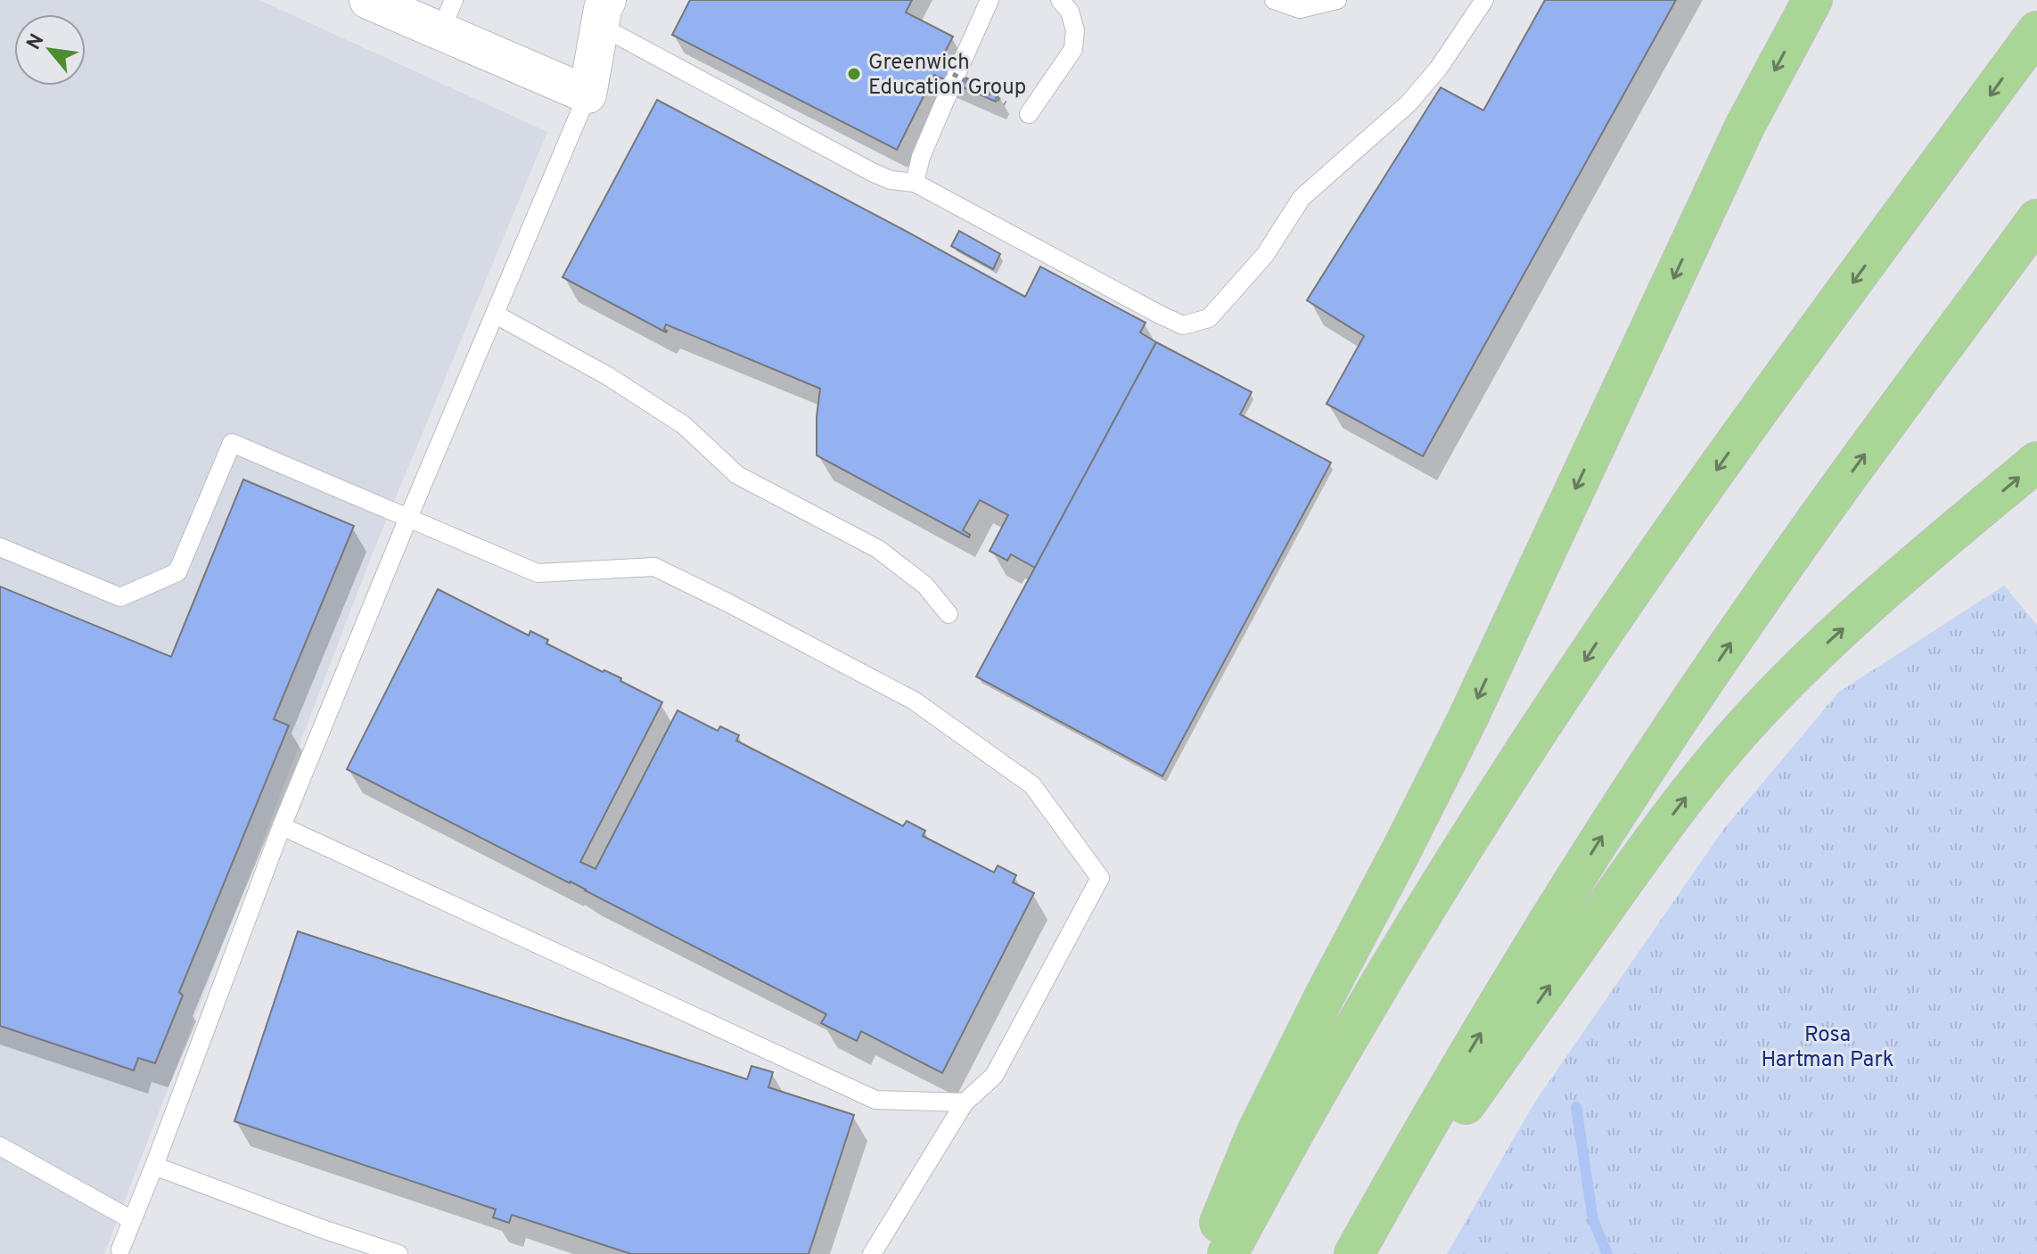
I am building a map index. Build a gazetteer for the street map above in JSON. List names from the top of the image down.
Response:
{
  "parks": ["Rosa Hartman Park"],
  "places": ["Greenwich Education Group"],
  "north": "top left"
}
